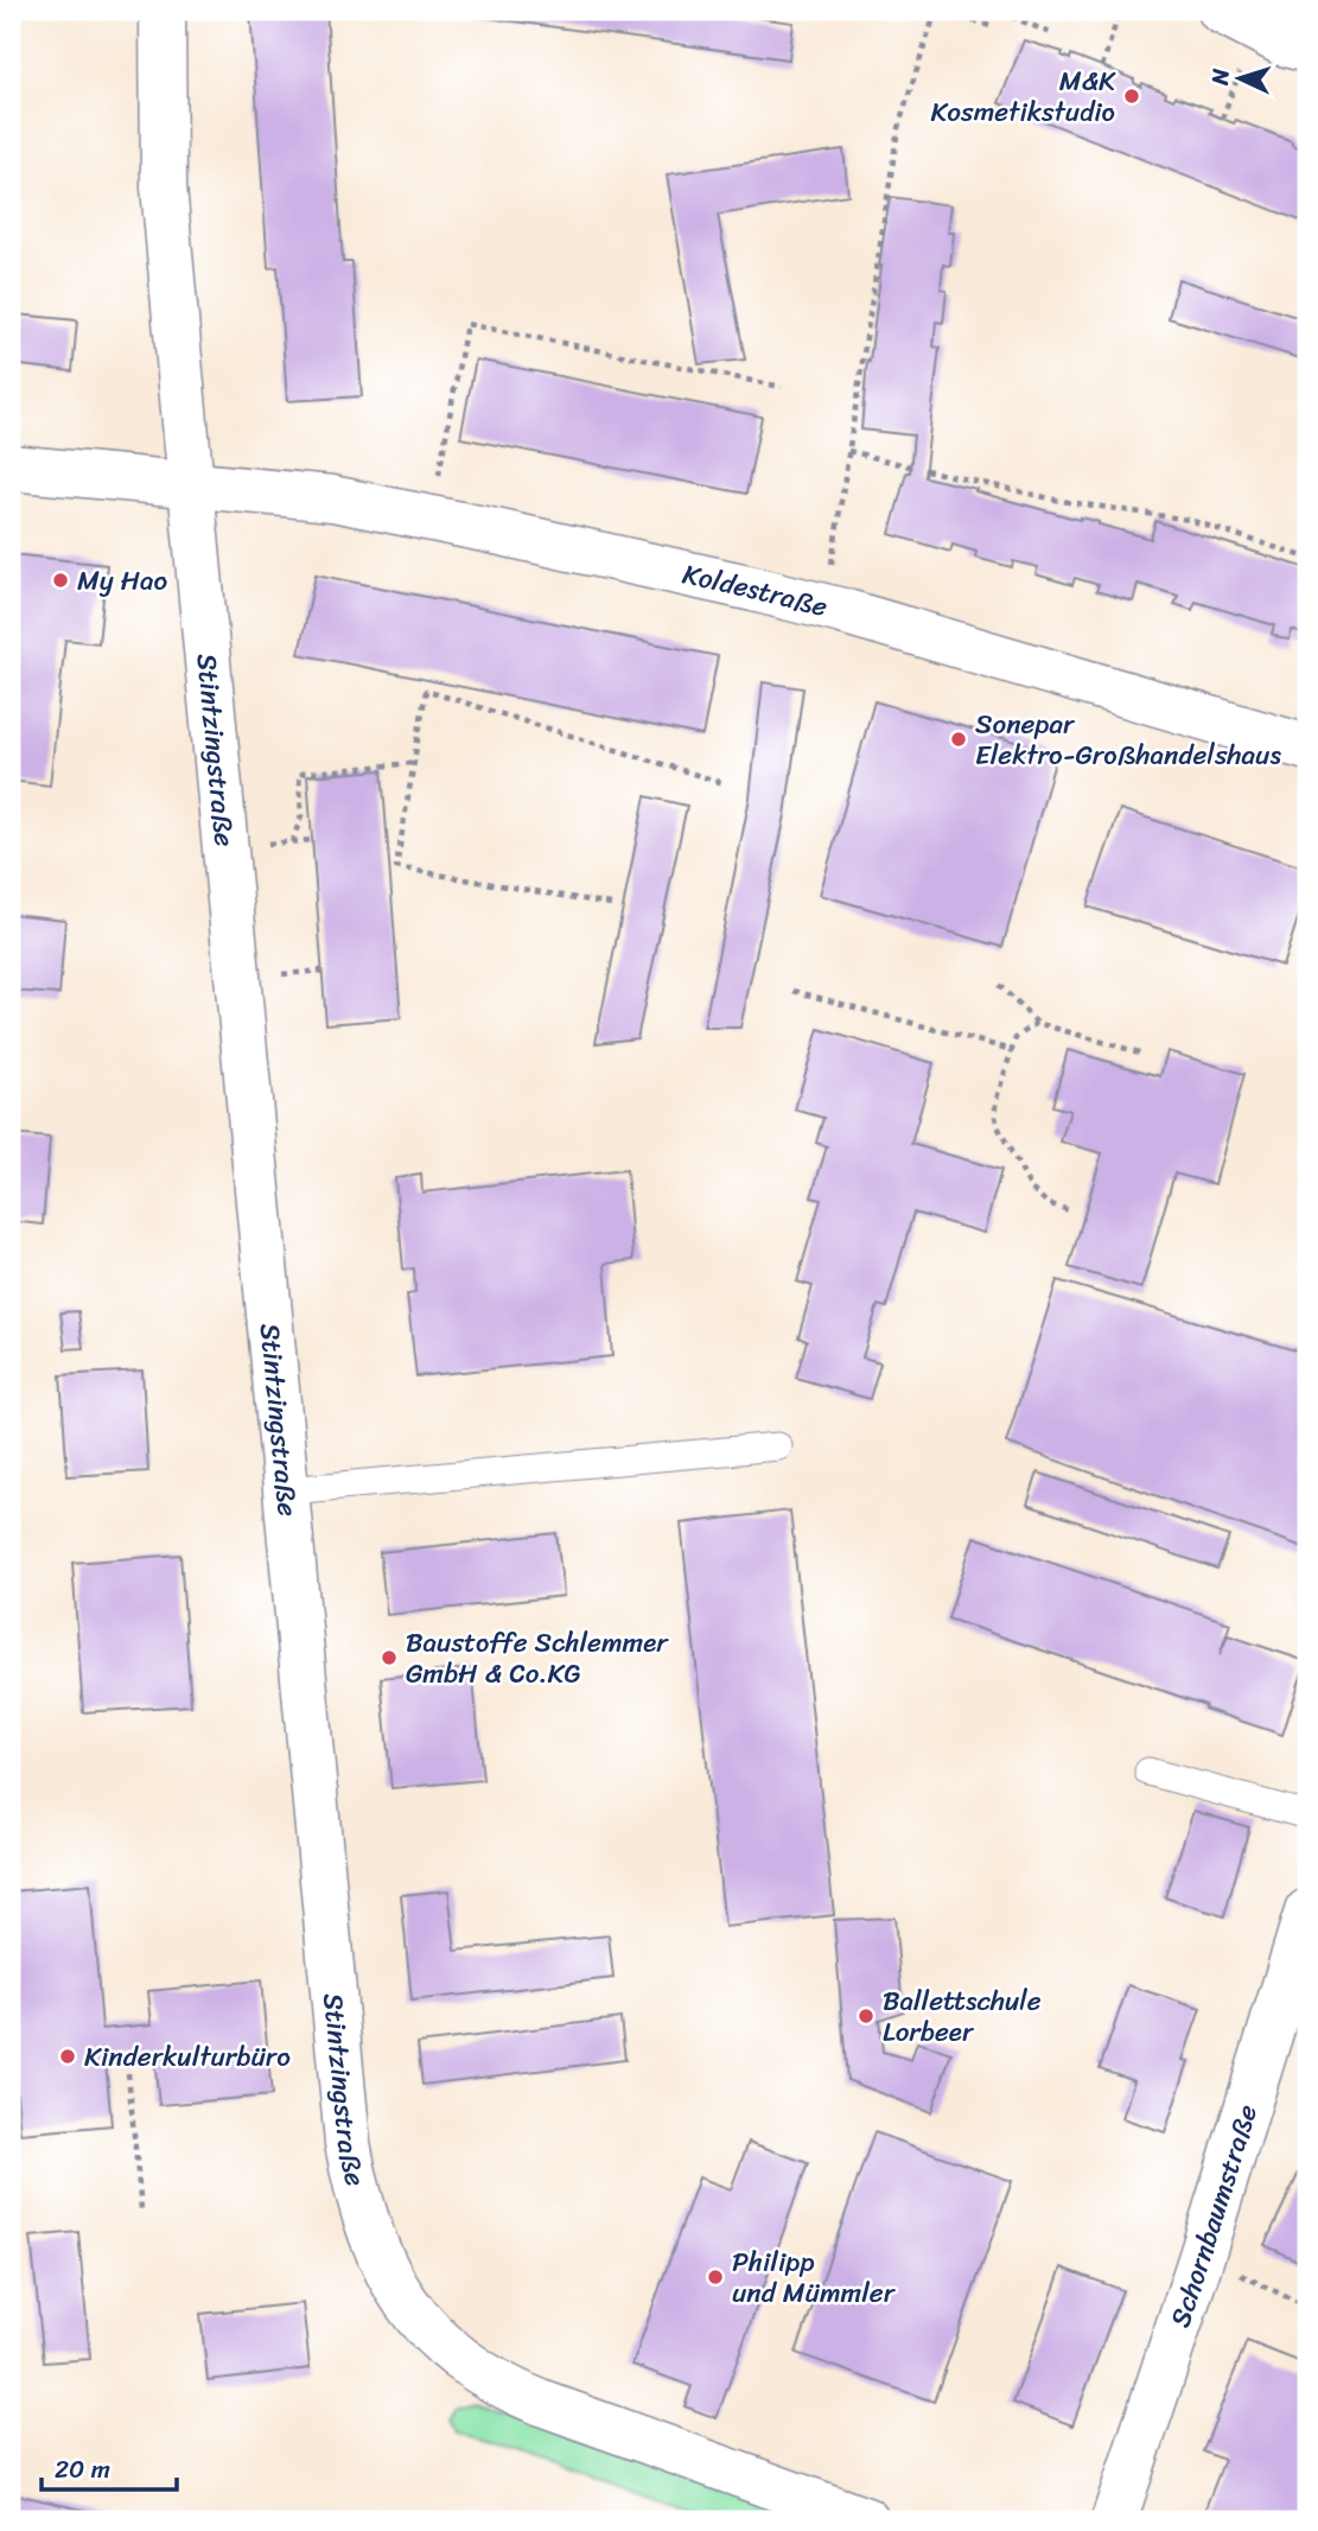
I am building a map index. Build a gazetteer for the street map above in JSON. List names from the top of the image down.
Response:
{
  "streets": {
    "street": ["Koldestraße", "Stintzingstraße", "Schornbaumstraße"]
  },
  "crossings": [
    ["Koldestraße", "Stintzingstraße"]
  ],
  "places": [
    "M&K Kosmetikstudio",
    "My Hao",
    "Sonepar Elektro-Großhandelshaus",
    "Baustoffe Schlemmer GmbH & Co.KG",
    "Ballettschule Lorbeer",
    "Kinderkulturbüro",
    "Philipp und Mümmler"
  ],
  "scale_bar": "20 m",
  "north": "left"
}
